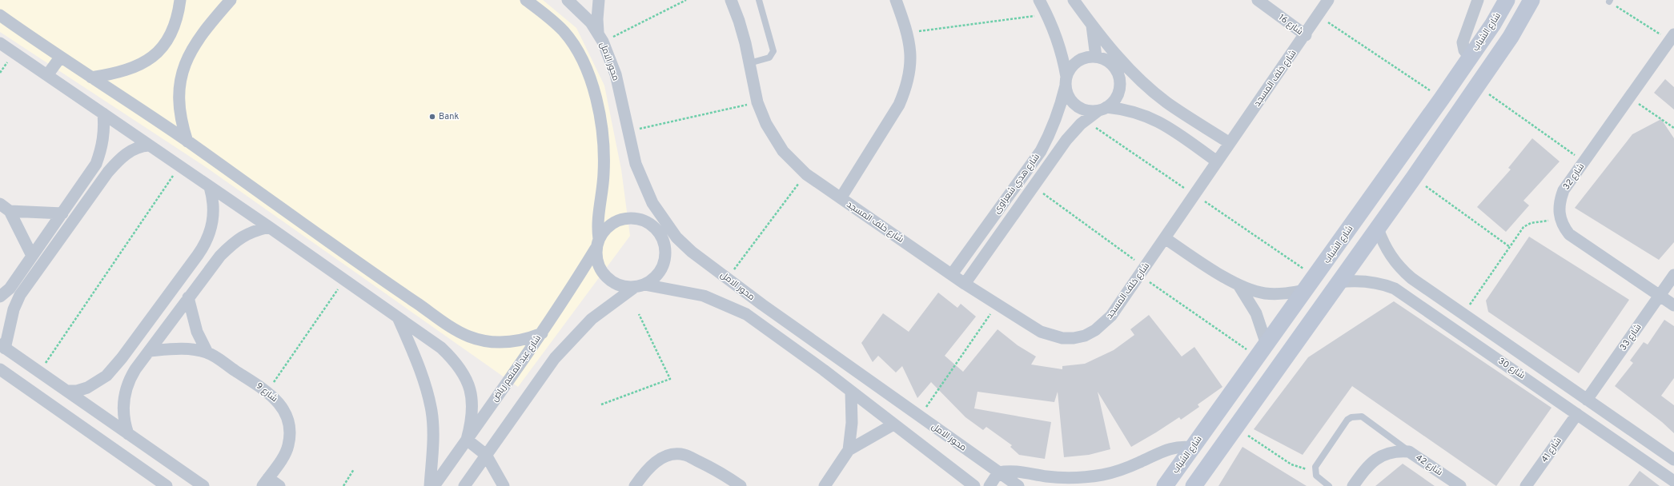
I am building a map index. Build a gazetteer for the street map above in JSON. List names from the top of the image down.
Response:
{
  "streets": {
    "street": [
      "شارع 16",
      "شارع الشباب",
      "محور الامل",
      "شارع خلف المسجد",
      "شارع 32",
      "شارع هدي شعراوى",
      "شارع 33",
      "شارع عبد المنعم رياض",
      "شارع 30",
      "شارع 9",
      "شارع 41",
      "شارع 42"
    ]
  },
  "crossings": [
    ["شارع 16", "شارع خلف المسجد"],
    ["محور الامل", "شارع عبد المنعم رياض"],
    ["شارع خلف المسجد", "شارع هدي شعراوى"],
    ["شارع 32", "شارع 33"],
    ["شارع 33", "شارع 30"],
    ["شارع 30", "شارع 41"]
  ],
  "places": ["Bank"]
}
